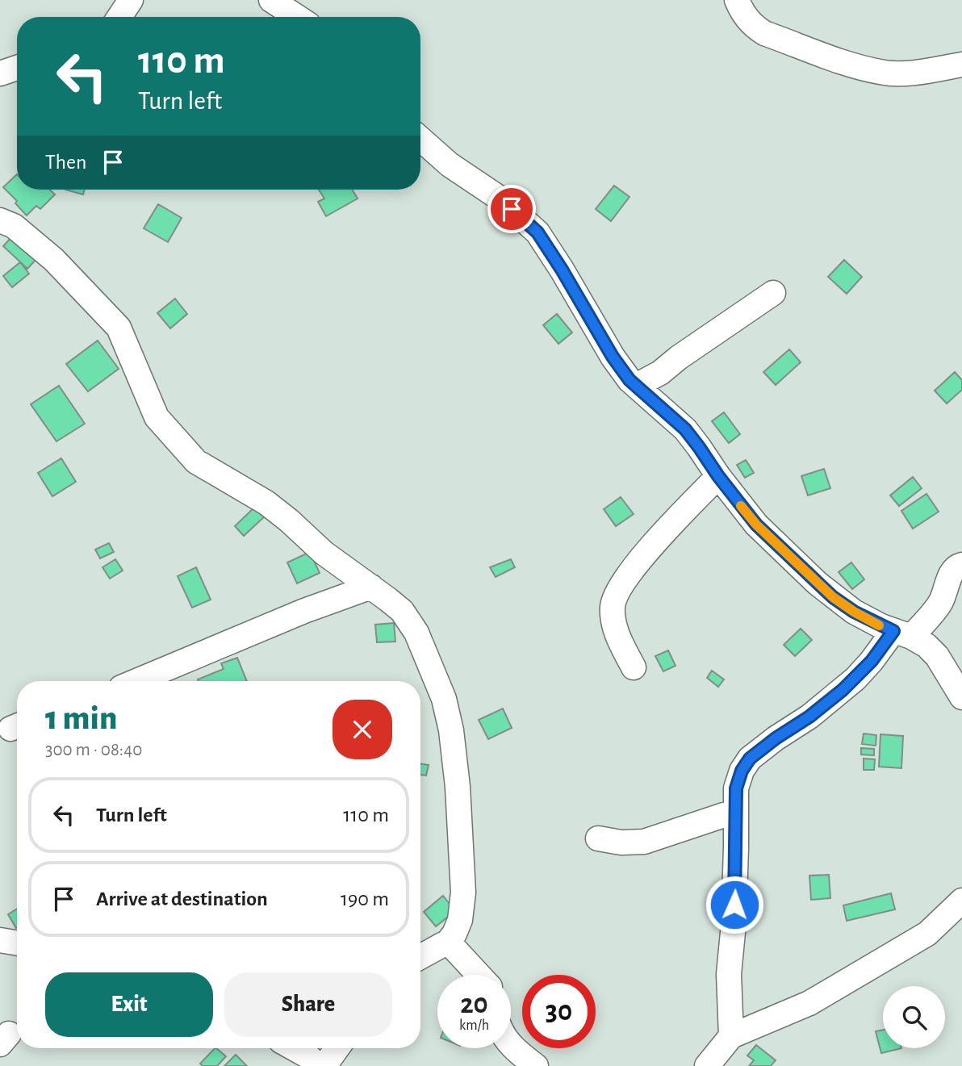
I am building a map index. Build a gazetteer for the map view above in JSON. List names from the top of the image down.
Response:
{
  "page": {
    "turn": ["110 m", "Turn left"],
    "then": "Then",
    "heading": ["1 min", "300 m · 08:40"],
    "list": [
      {
        "name": "Turn left",
        "value": "110 m"
      },
      {
        "name": "Arrive at destination",
        "value": "190 m"
      }
    ],
    "buttons": ["Exit", "Share"],
    "speed": "20 km/h",
    "limit": "30"
  }
}
